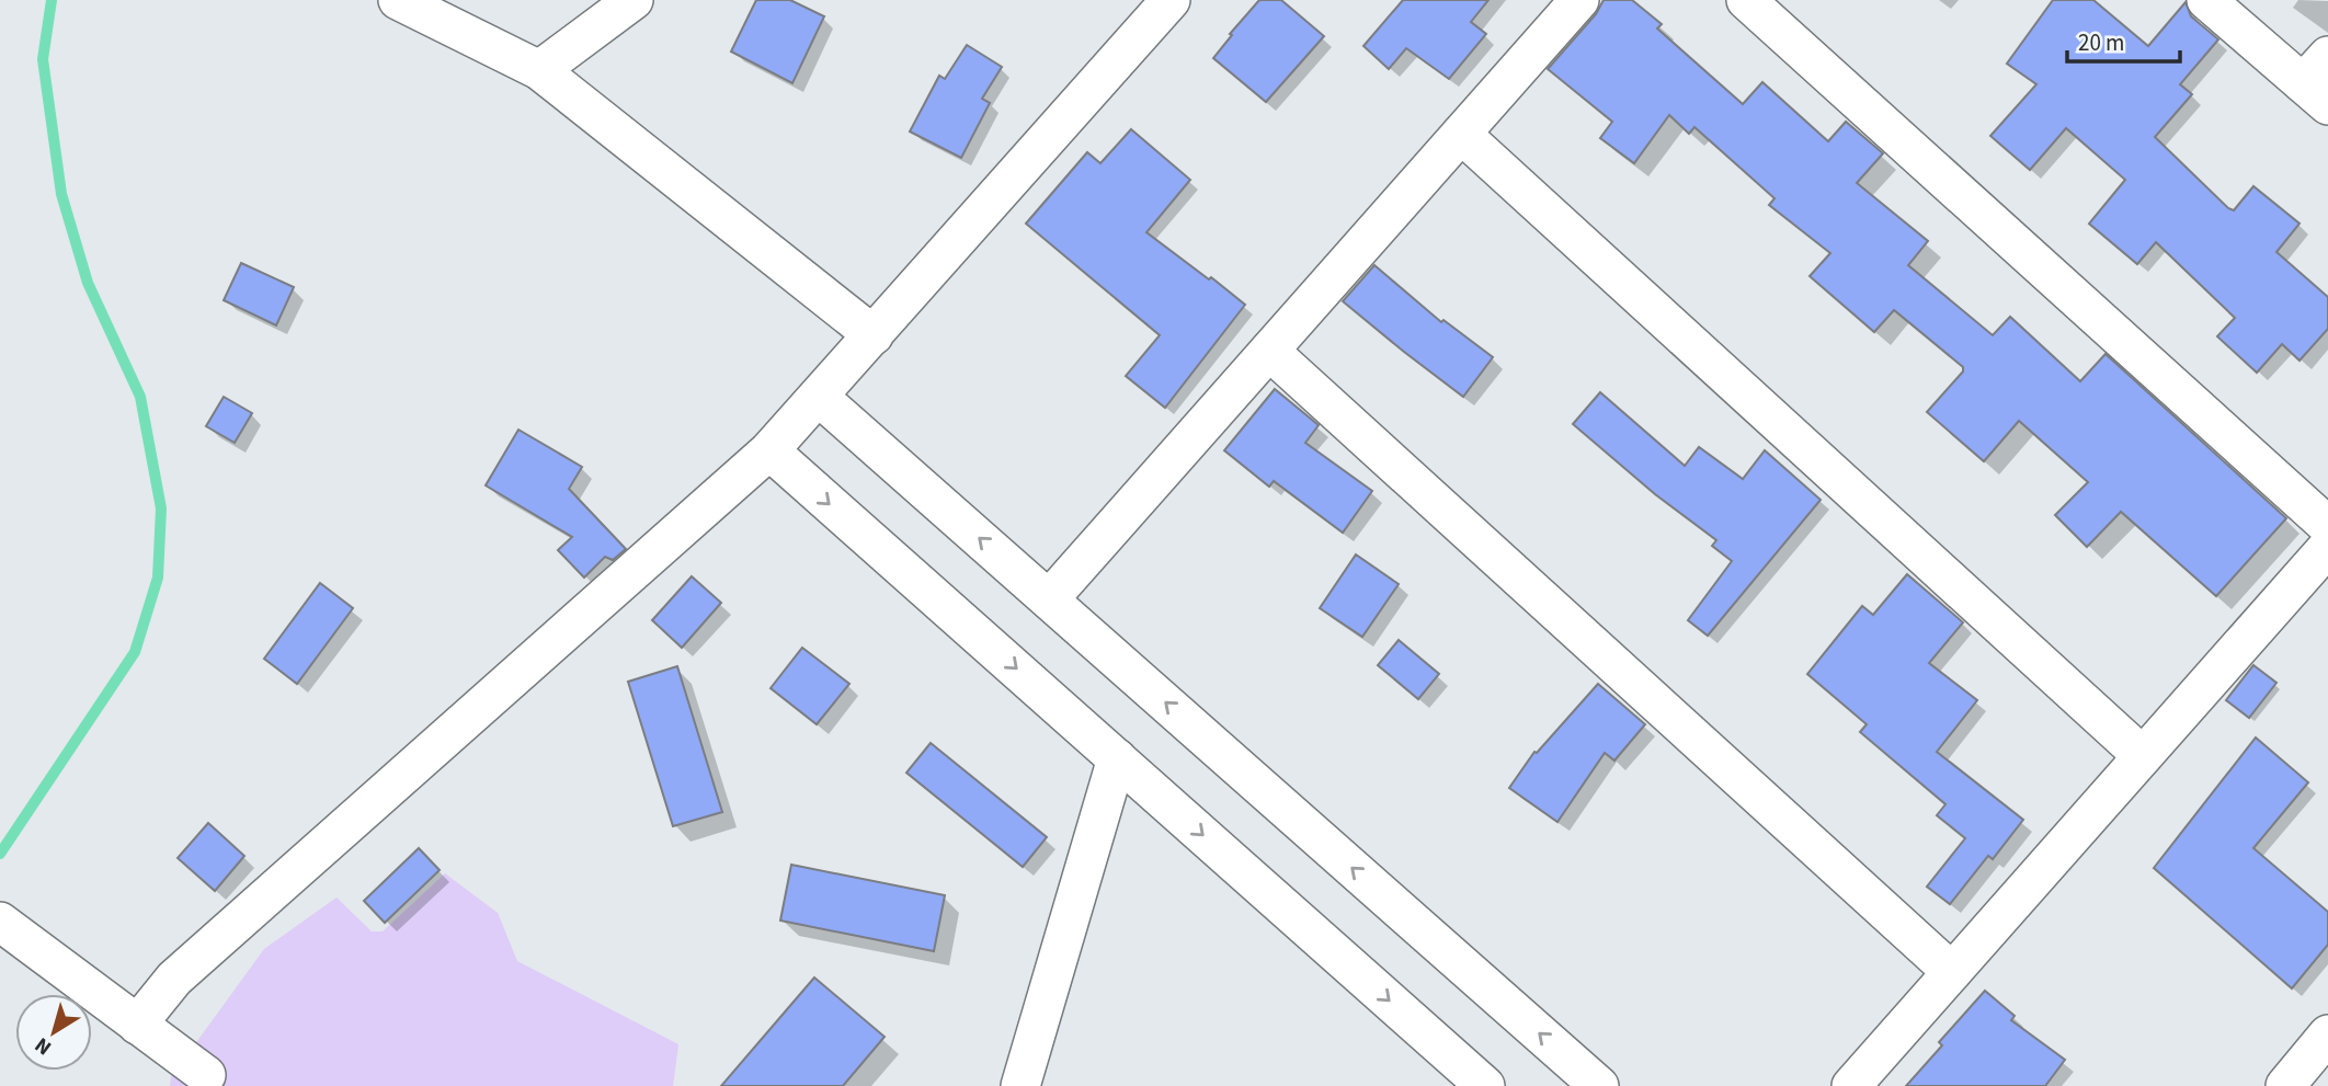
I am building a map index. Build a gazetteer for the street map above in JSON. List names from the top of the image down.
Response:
{
  "scale_bar": "20 m",
  "north": "bottom left"
}
